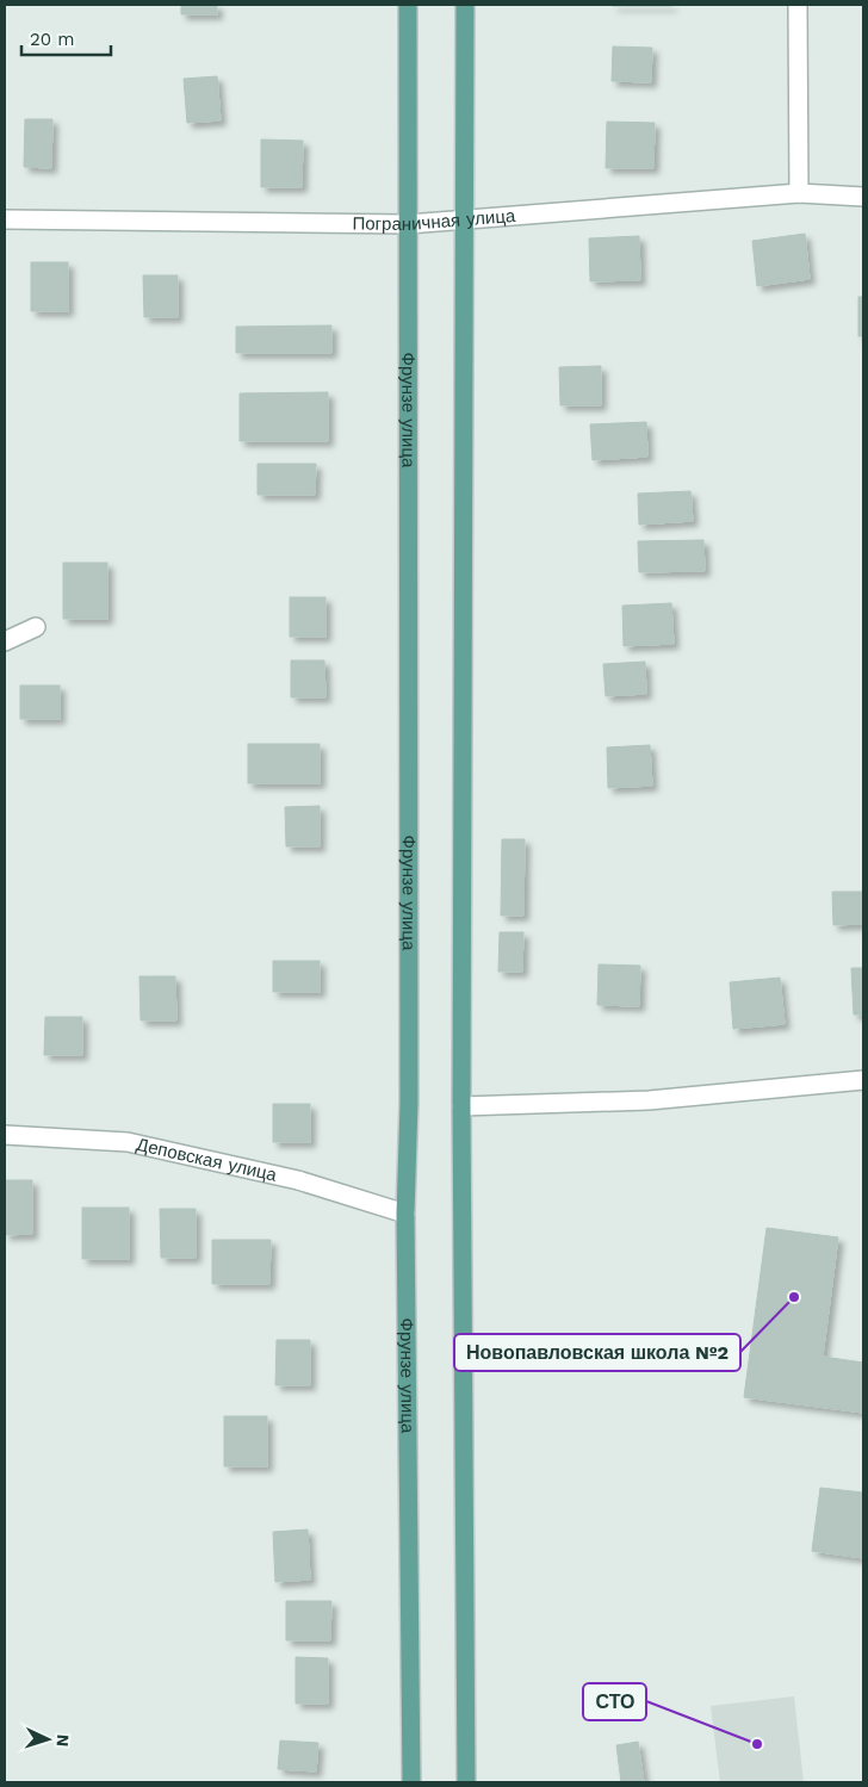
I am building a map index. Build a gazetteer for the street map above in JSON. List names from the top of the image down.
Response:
{
  "streets": {
    "main road": ["Фрунзе улица"],
    "street": ["Пограничная улица", "Деповская улица"]
  },
  "crossings": [
    ["Пограничная улица", "Фрунзе улица"],
    ["Фрунзе улица", "Деповская улица"]
  ],
  "places": ["Новопавловская школа №2", "СТО"],
  "scale_bar": "20 m",
  "north": "right"
}
